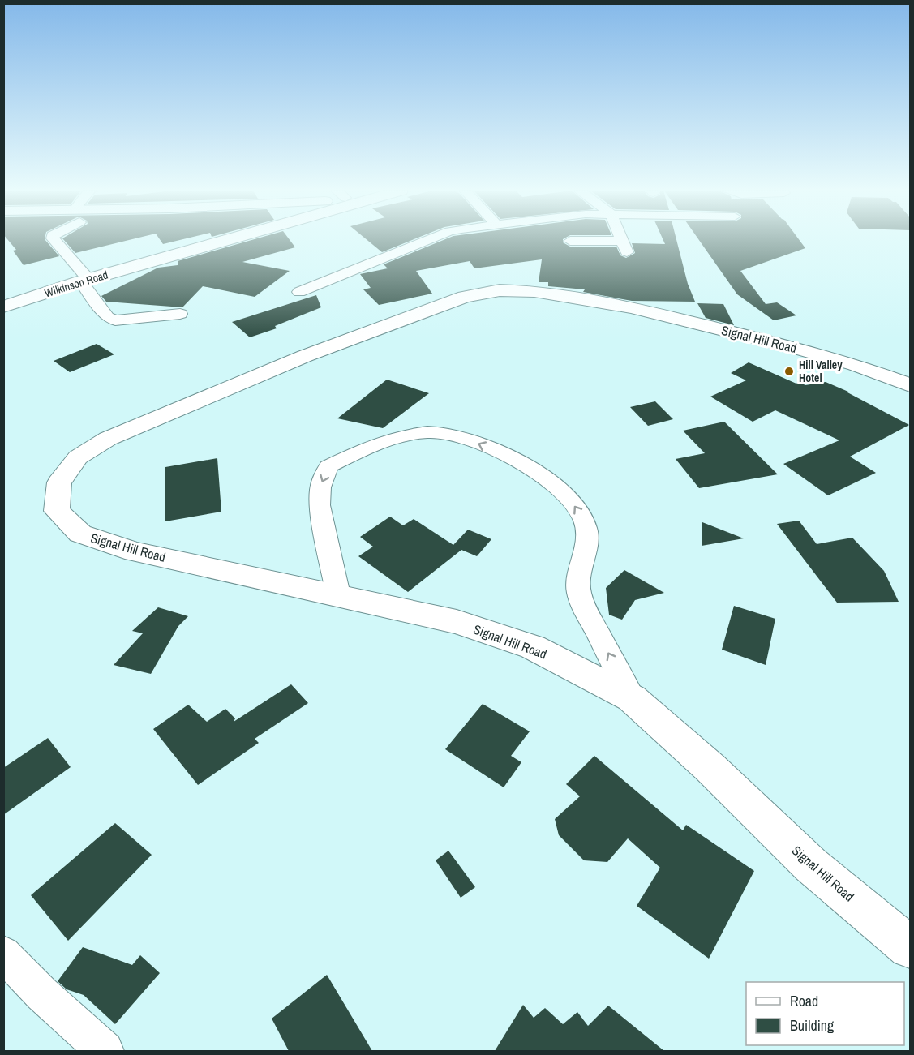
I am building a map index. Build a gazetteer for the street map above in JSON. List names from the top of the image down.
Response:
{
  "streets": {
    "main road": ["Wilkinson Road", "Signal Hill Road"]
  },
  "places": ["Hill Valley Hotel"],
  "legend": ["Road", "Building"]
}
